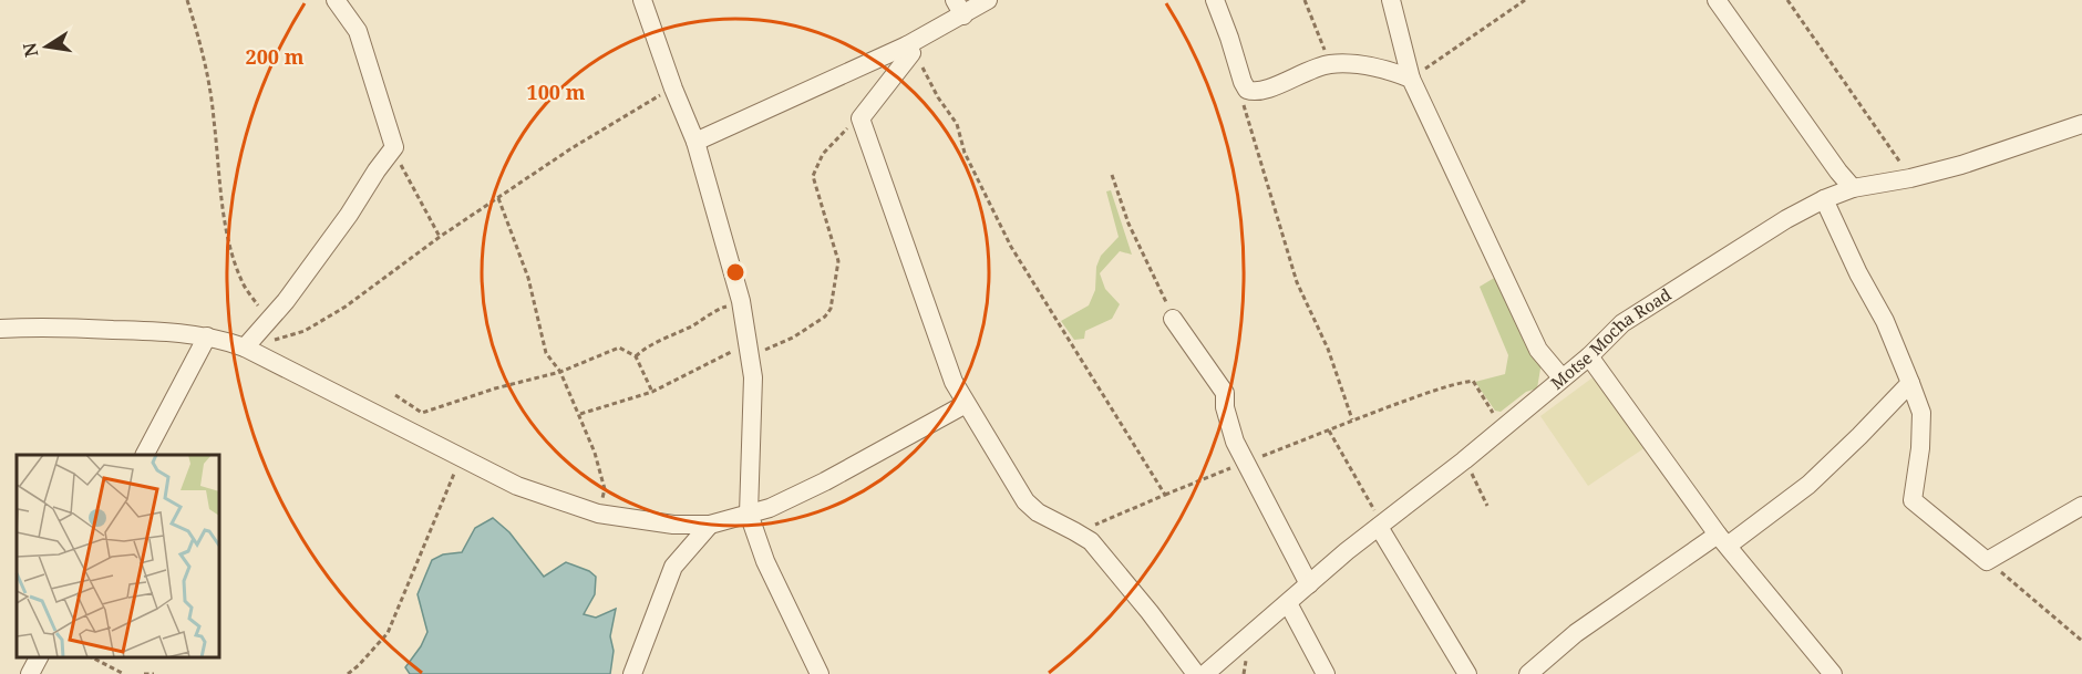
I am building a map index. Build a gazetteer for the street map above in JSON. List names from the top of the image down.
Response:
{
  "streets": {
    "street": ["Motse Mocha Road"]
  },
  "north": "left",
  "rings": ["200 m", "100 m"]
}
